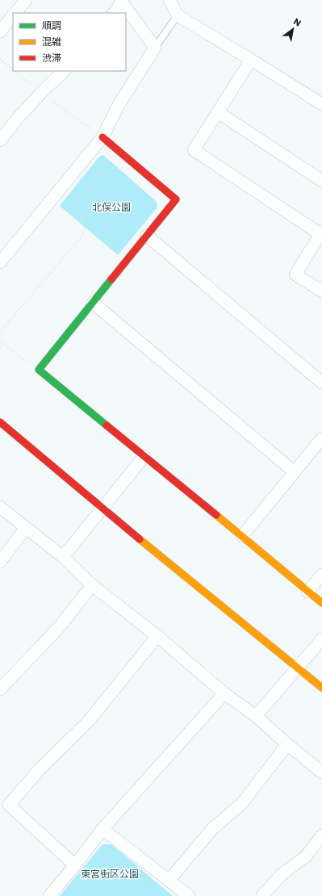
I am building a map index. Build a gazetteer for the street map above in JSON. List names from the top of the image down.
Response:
{
  "parks": ["北俣公園", "東宮街区公園"],
  "legend": ["順調", "混雑", "渋滞"],
  "north": "top right"
}
